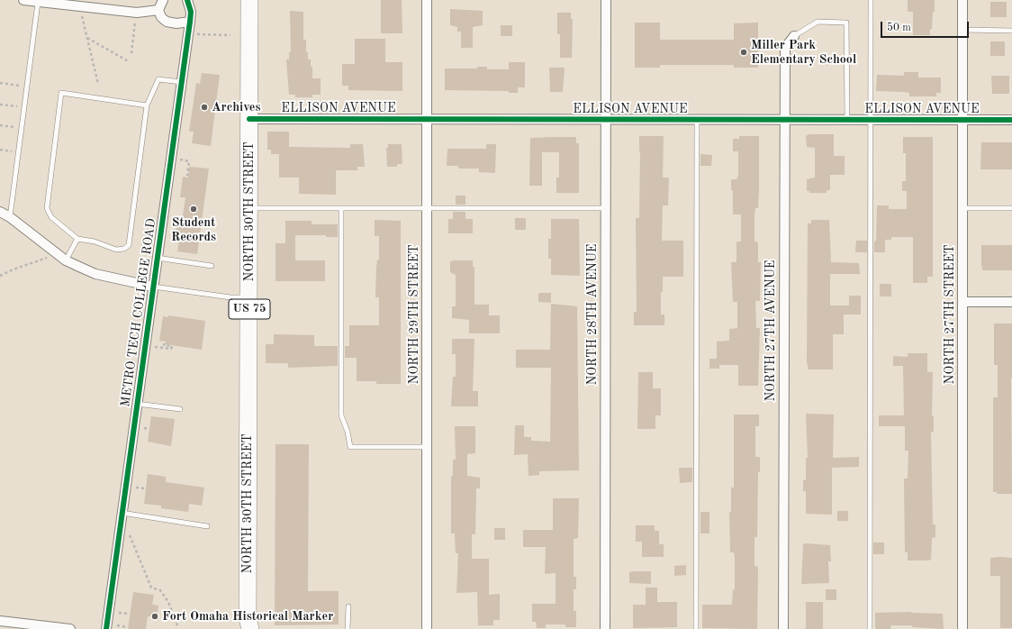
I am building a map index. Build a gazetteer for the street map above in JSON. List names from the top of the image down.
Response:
{
  "streets": {
    "highway": ["NORTH 30TH STREET", "US 75"],
    "street": [
      "ELLISON AVENUE",
      "METRO TECH COLLEGE ROAD",
      "NORTH 29TH STREET",
      "NORTH 28TH AVENUE",
      "NORTH 27TH STREET",
      "NORTH 27TH AVENUE"
    ]
  },
  "crossings": [
    ["ELLISON AVENUE", "NORTH 30TH STREET"],
    ["ELLISON AVENUE", "NORTH 29TH STREET"],
    ["ELLISON AVENUE", "NORTH 28TH AVENUE"],
    ["ELLISON AVENUE", "NORTH 27TH STREET"],
    ["ELLISON AVENUE", "NORTH 27TH AVENUE"]
  ],
  "places": [
    "Miller Park Elementary School",
    "Archives",
    "Student Records",
    "Fort Omaha Historical Marker"
  ],
  "scale_bar": "50 m"
}
